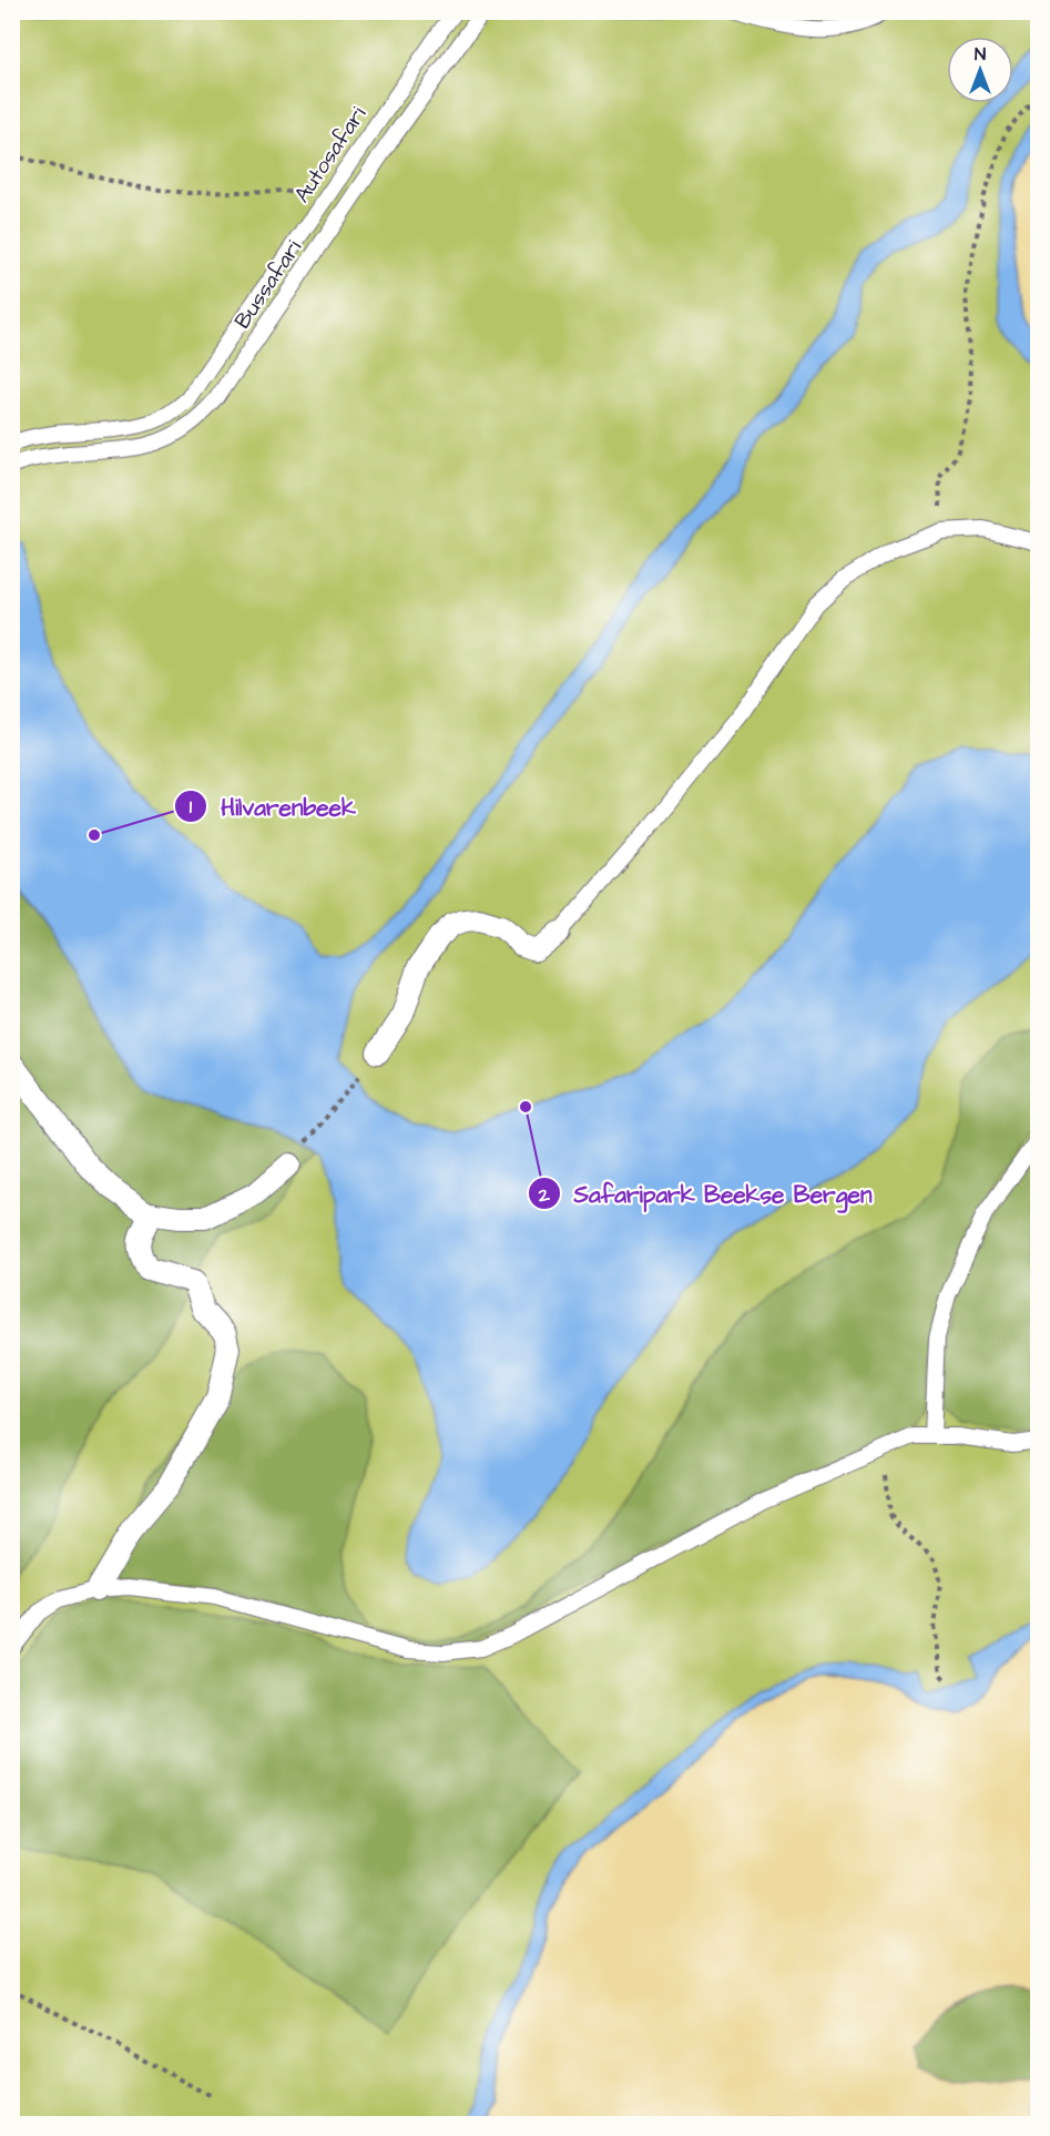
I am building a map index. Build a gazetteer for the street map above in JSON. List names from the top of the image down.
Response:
{
  "streets": {
    "lane": ["Autosafari", "Bussafari"]
  },
  "places": ["Hilvarenbeek", "Safaripark Beekse Bergen"],
  "north": "top"
}
